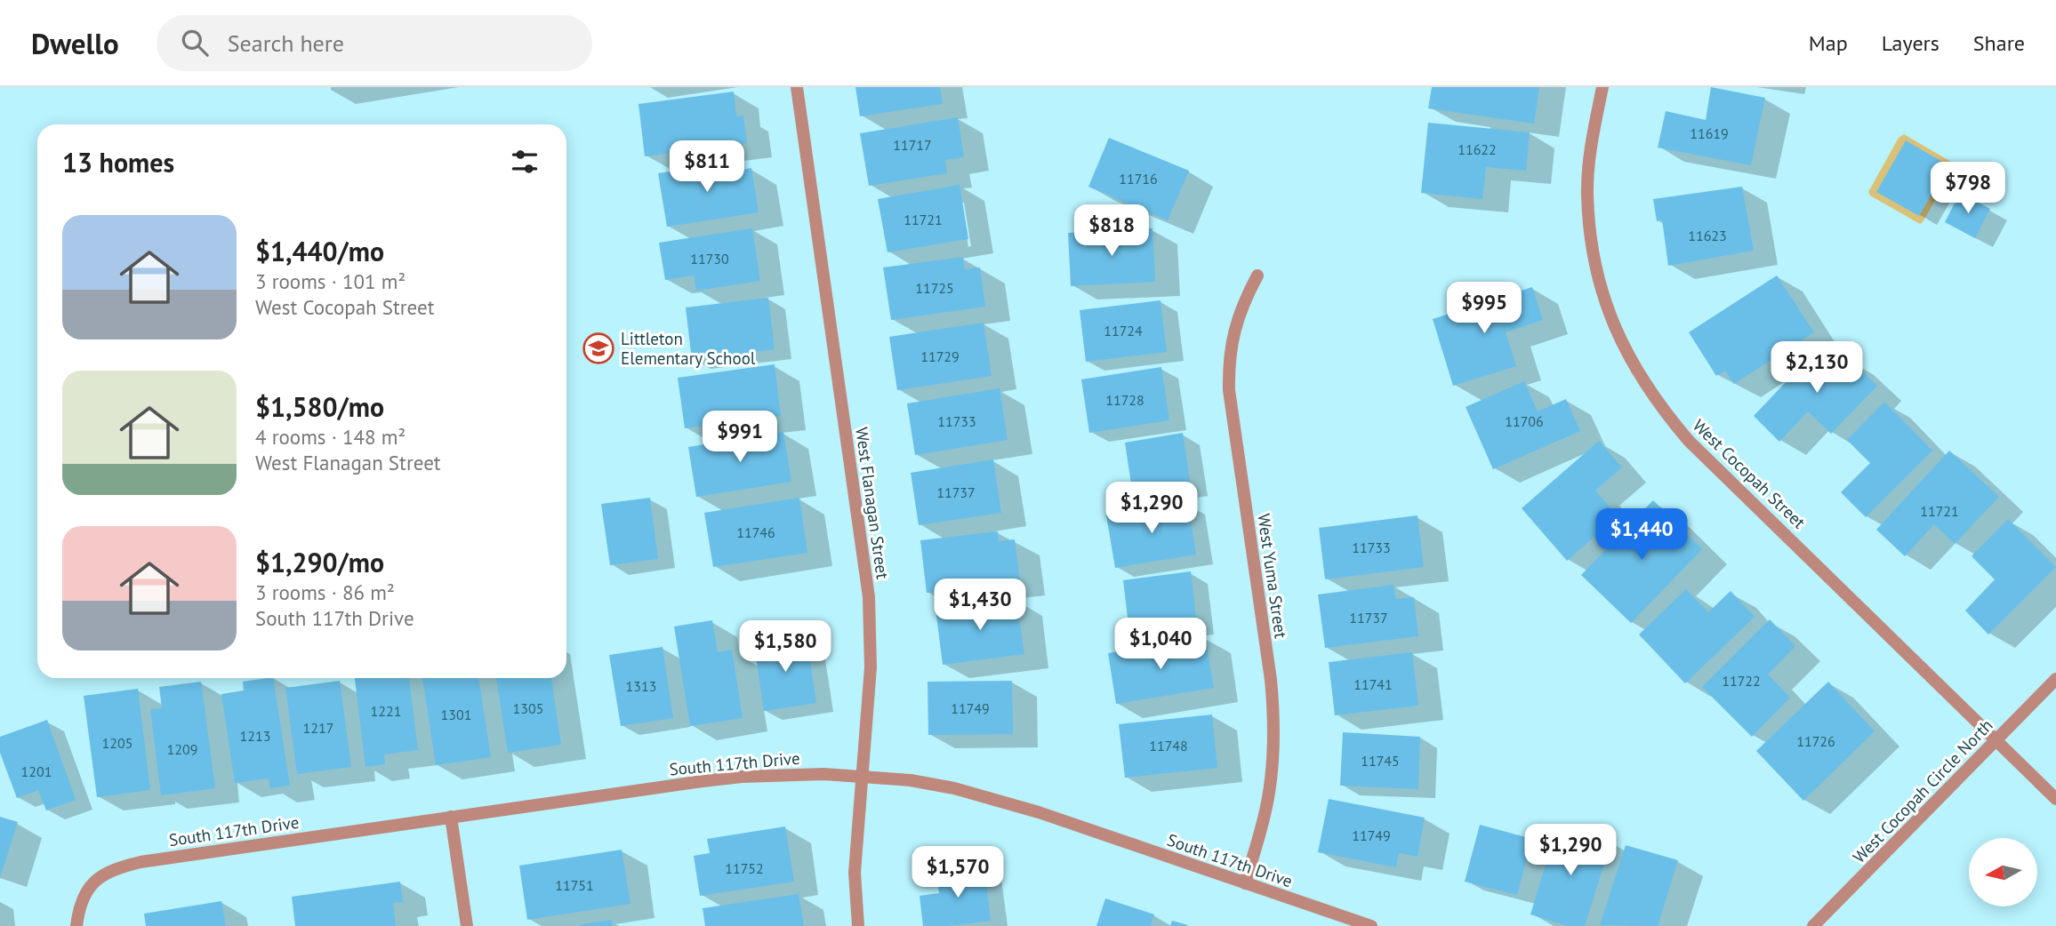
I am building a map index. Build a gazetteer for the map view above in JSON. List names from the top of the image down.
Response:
{
  "streets": {
    "street": [
      "West Cocopah Street",
      "West Flanagan Street",
      "West Yuma Street",
      "South 117th Drive",
      "West Cocopah Circle North"
    ]
  },
  "crossings": [
    ["West Cocopah Street", "West Cocopah Circle North"],
    ["West Flanagan Street", "South 117th Drive"],
    ["West Yuma Street", "South 117th Drive"]
  ],
  "places": {
    "school or university": ["Littleton Elementary School"]
  },
  "house_numbers": [
    "11619",
    "11717",
    "11622",
    "11716",
    "11721",
    "11623",
    "11730",
    "11725",
    "11724",
    "11729",
    "11728",
    "11733",
    "11706",
    "11737",
    "11721",
    "11746",
    "11733",
    "11737",
    "11722",
    "11741",
    "1313",
    "1305",
    "11749",
    "1221",
    "1301",
    "1217",
    "1213",
    "11726",
    "1205",
    "11748",
    "1209",
    "11745",
    "1201",
    "11749",
    "11752",
    "11751"
  ],
  "north": "left",
  "page": {
    "header": "Dwello",
    "search": "Search here",
    "nav": ["Map", "Layers", "Share"],
    "heading": "13 homes",
    "price": [
      "$811",
      "$798",
      "$818",
      "$995",
      "$2,130",
      "$991",
      "$1,290",
      "$1,440",
      "$1,430",
      "$1,040",
      "$1,580",
      "$1,290",
      "$1,570"
    ],
    "list": [
      {
        "name": "$1,440/mo",
        "note": "3 rooms · 101 m² · West Cocopah Street"
      },
      {
        "name": "$1,580/mo",
        "note": "4 rooms · 148 m² · West Flanagan Street"
      },
      {
        "name": "$1,290/mo",
        "note": "3 rooms · 86 m² · South 117th Drive"
      }
    ]
  }
}
